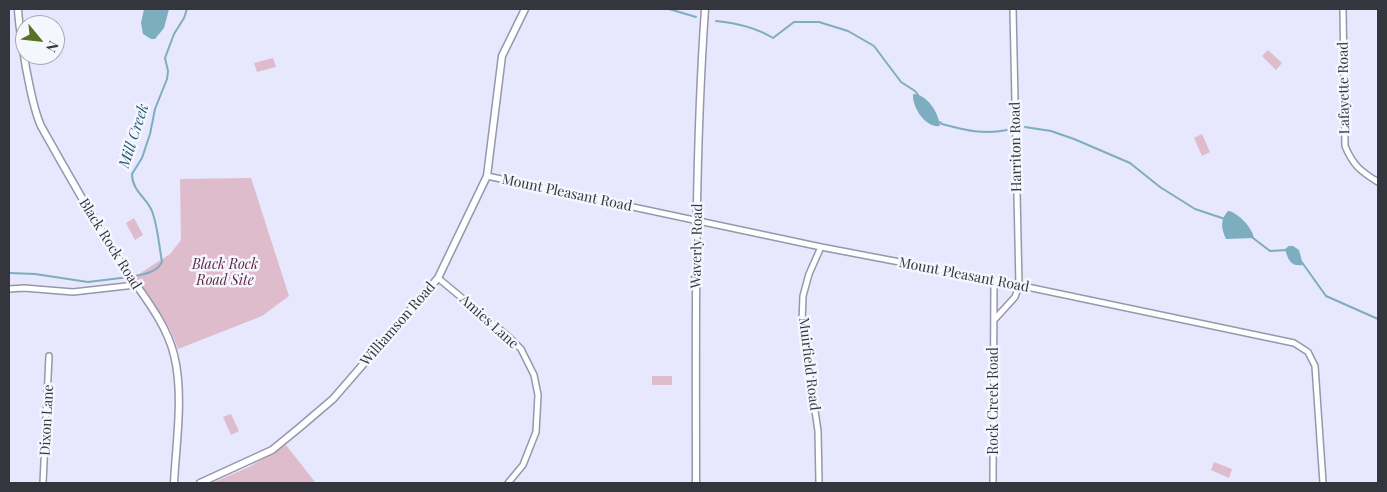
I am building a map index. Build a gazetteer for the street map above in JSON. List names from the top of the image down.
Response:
{
  "streets": {
    "street": [
      "Lafayette Road",
      "Harriton Road",
      "Mount Pleasant Road",
      "Black Rock Road",
      "Waverly Road",
      "Amies Lane",
      "Williamson Road",
      "Muirfield Road",
      "Rock Creek Road",
      "Dixon Lane"
    ]
  },
  "crossings": [
    ["Harriton Road", "Mount Pleasant Road"],
    ["Mount Pleasant Road", "Waverly Road"],
    ["Mount Pleasant Road", "Williamson Road"],
    ["Mount Pleasant Road", "Muirfield Road"],
    ["Mount Pleasant Road", "Rock Creek Road"],
    ["Amies Lane", "Williamson Road"]
  ],
  "water": ["Mill Creek"],
  "parks": ["Black Rock Road Site"],
  "north": "bottom right"
}
